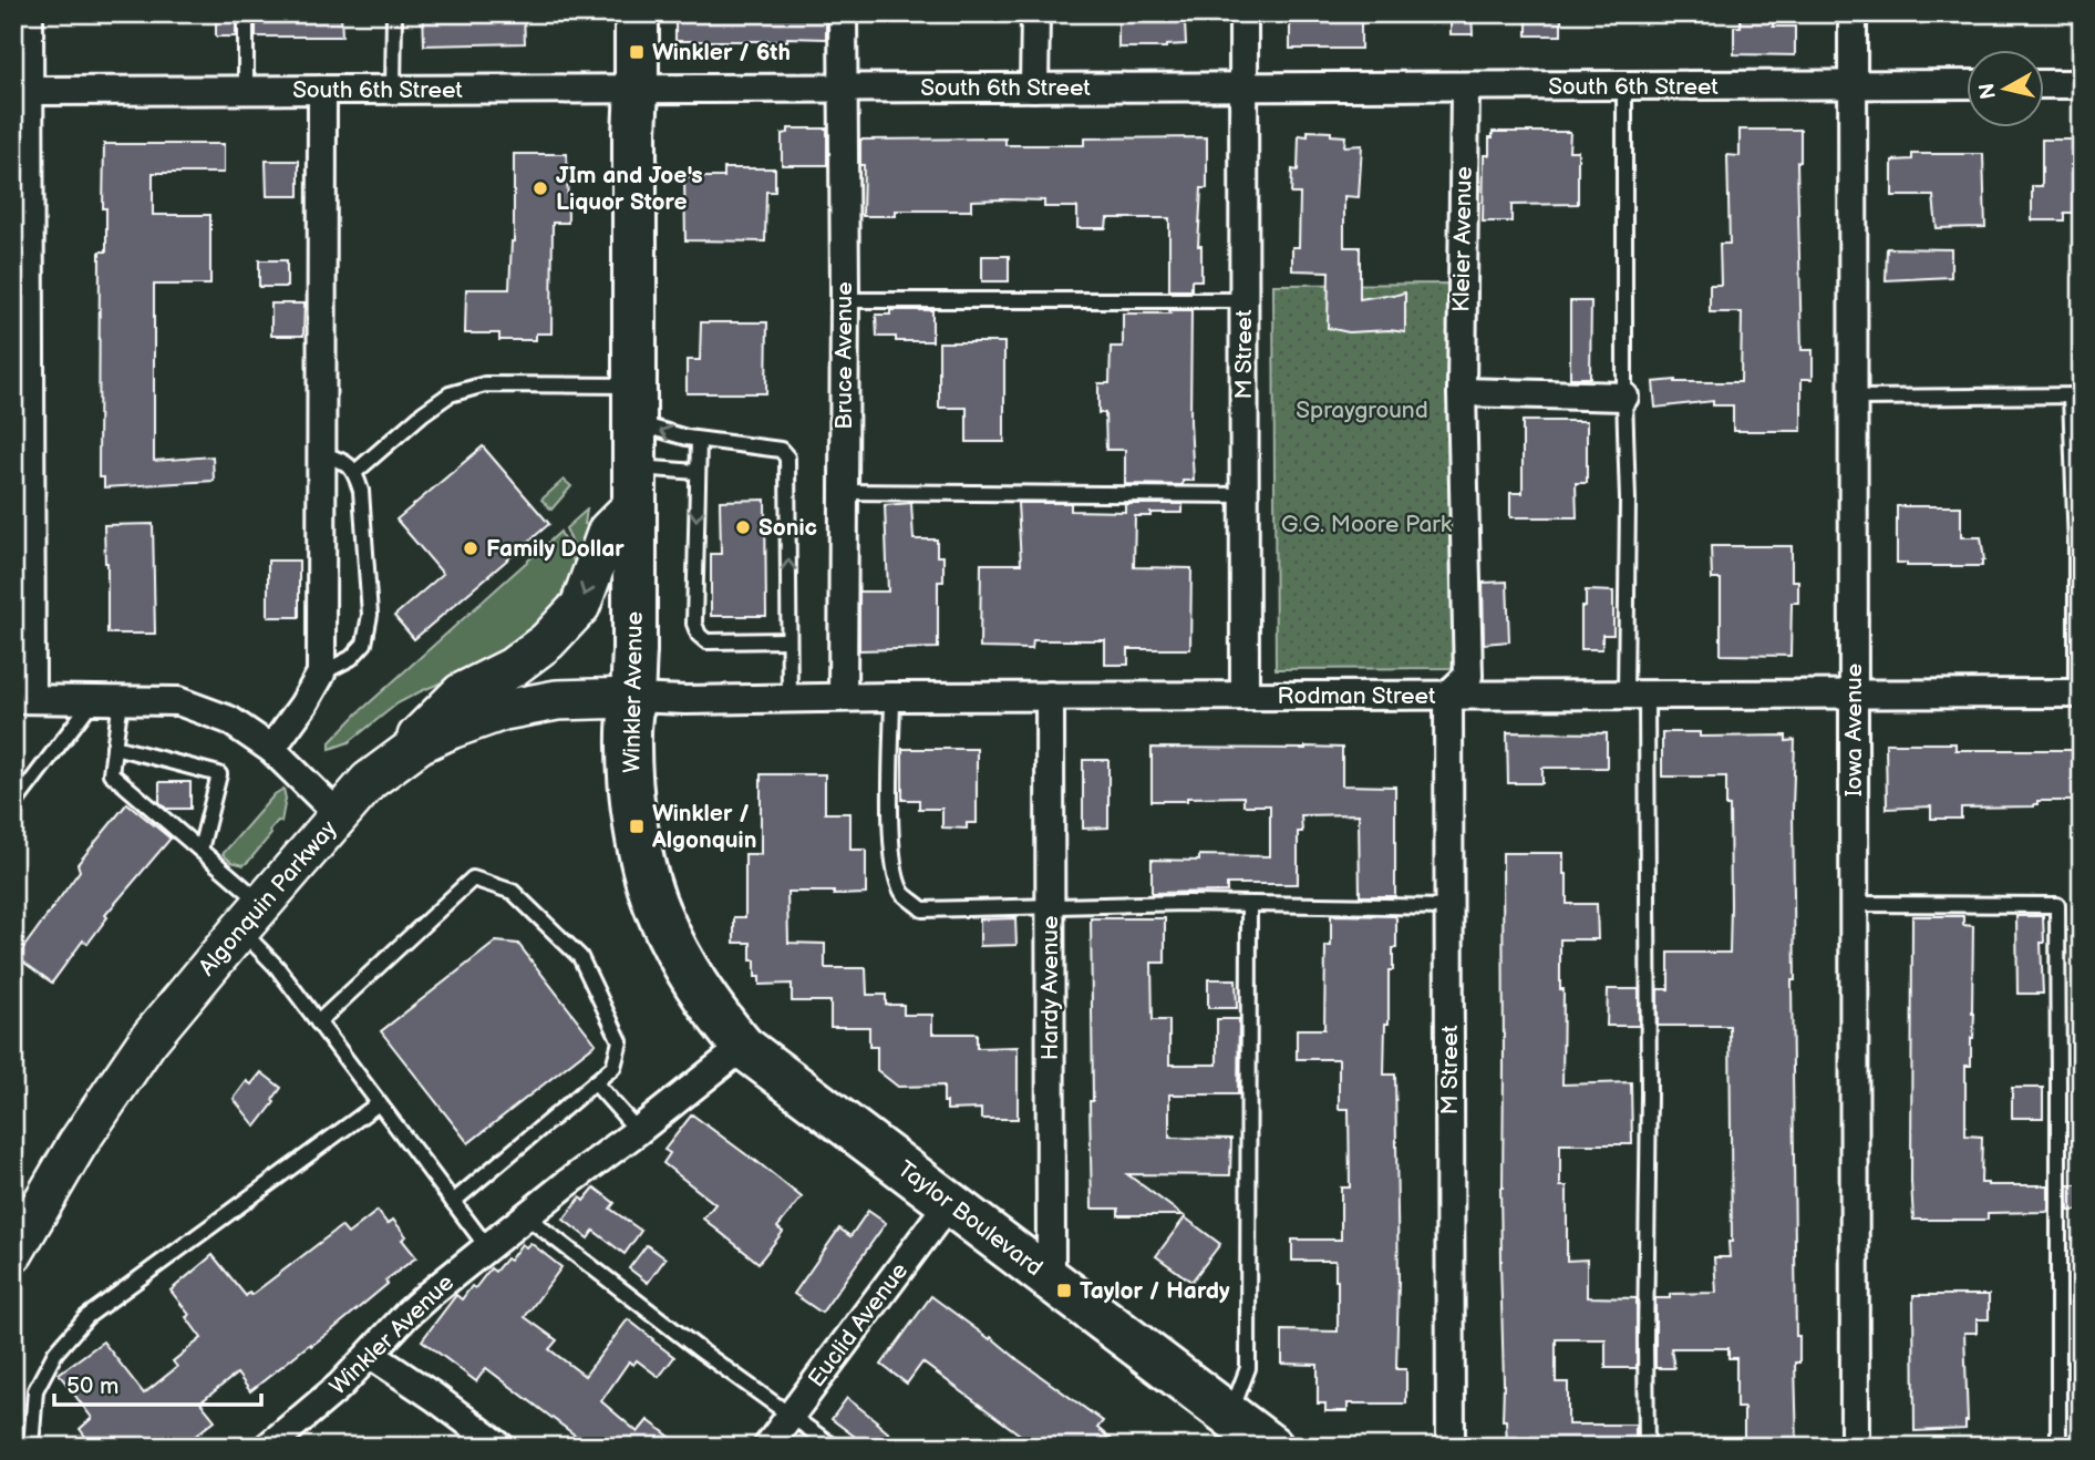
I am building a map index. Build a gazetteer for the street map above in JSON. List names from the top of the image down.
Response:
{
  "streets": {
    "main road": ["Winkler Avenue", "Algonquin Parkway", "Taylor Boulevard"],
    "street": [
      "South 6th Street",
      "Kleier Avenue",
      "M Street",
      "Bruce Avenue",
      "Rodman Street",
      "Iowa Avenue",
      "Hardy Avenue",
      "Euclid Avenue"
    ]
  },
  "crossings": [
    ["South 6th Street", "Kleier Avenue"],
    ["South 6th Street", "M Street"],
    ["South 6th Street", "Bruce Avenue"],
    ["South 6th Street", "Winkler Avenue"],
    ["South 6th Street", "Iowa Avenue"],
    ["Kleier Avenue", "M Street"],
    ["Kleier Avenue", "Rodman Street"],
    ["M Street", "Rodman Street"],
    ["Bruce Avenue", "Rodman Street"],
    ["Winkler Avenue", "Rodman Street"],
    ["Winkler Avenue", "Algonquin Parkway"],
    ["Winkler Avenue", "Taylor Boulevard"],
    ["Rodman Street", "Iowa Avenue"],
    ["Rodman Street", "Algonquin Parkway"],
    ["Rodman Street", "Hardy Avenue"],
    ["Hardy Avenue", "Taylor Boulevard"],
    ["Taylor Boulevard", "Euclid Avenue"]
  ],
  "parks": ["Sprayground", "G.G. Moore Park"],
  "places": {
    "transit": ["Winkler / 6th", "Winkler / Algonquin", "Taylor / Hardy"],
    "other": ["JIm and Joe's Liquor Store", "Sonic", "Family Dollar"]
  },
  "scale_bar": "50 m",
  "north": "left"
}
